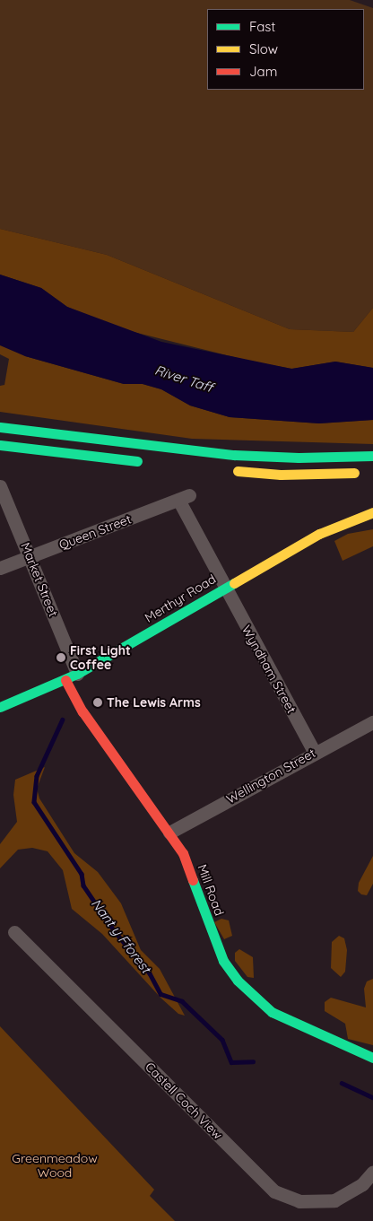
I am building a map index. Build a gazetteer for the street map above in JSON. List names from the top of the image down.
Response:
{
  "streets": {
    "main road": ["Merthyr Road", "Mill Road"],
    "street": [
      "Queen Street",
      "Market Street",
      "Wyndham Street",
      "Wellington Street",
      "Castell Coch View"
    ]
  },
  "crossings": [
    ["Queen Street", "Market Street"],
    ["Queen Street", "Wyndham Street"],
    ["Market Street", "Merthyr Road"],
    ["Market Street", "Mill Road"],
    ["Merthyr Road", "Wyndham Street"],
    ["Merthyr Road", "Mill Road"],
    ["Wyndham Street", "Wellington Street"],
    ["Wellington Street", "Mill Road"]
  ],
  "water": ["River Taff", "Nant y Fforest"],
  "parks": ["Greenmeadow Wood"],
  "places": ["First Light Coffee", "The Lewis Arms"],
  "legend": ["Fast", "Slow", "Jam"]
}
